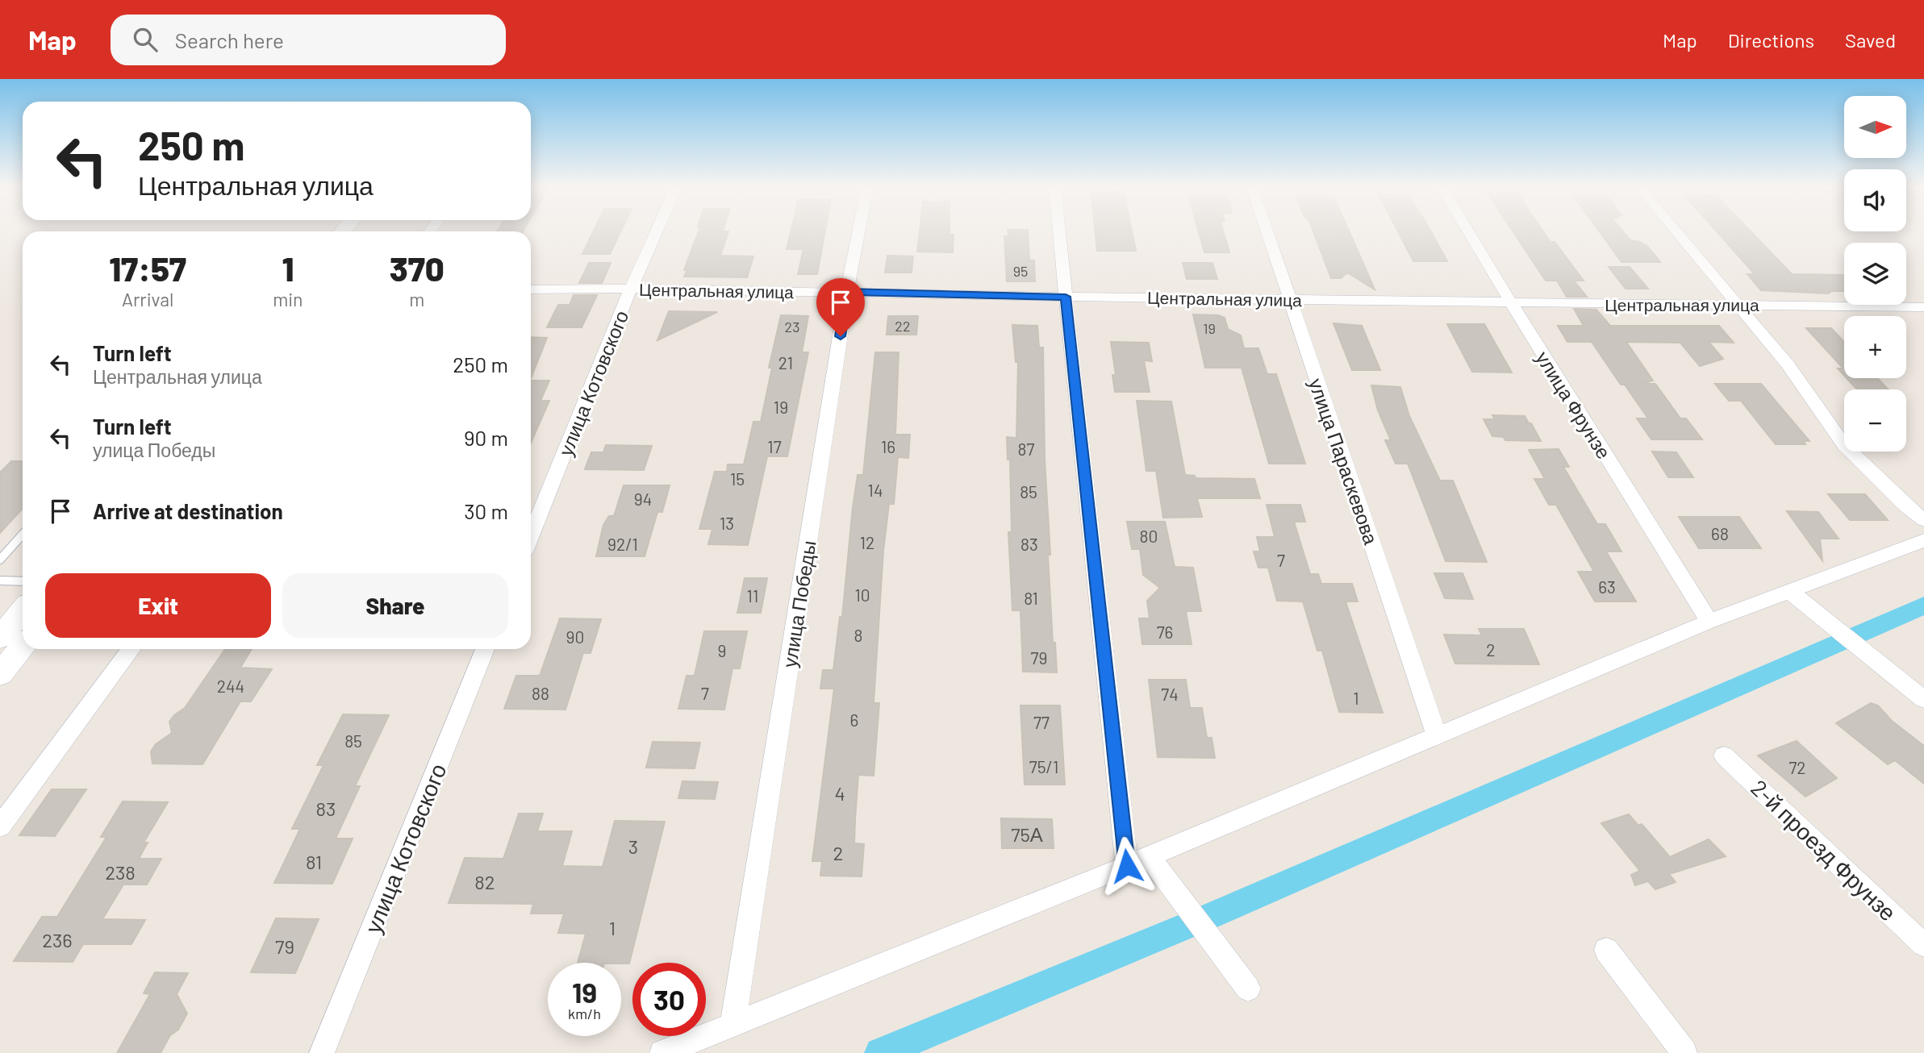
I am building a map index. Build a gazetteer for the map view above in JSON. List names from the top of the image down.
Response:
{
  "streets": {
    "street": [
      "Центральная улица",
      "улица Котовского",
      "улица Фрунзе",
      "улица Параскевова",
      "улица Победы",
      "2-й проезд Фрунзе"
    ]
  },
  "crossings": [
    ["Центральная улица", "улица Котовского"],
    ["Центральная улица", "улица Фрунзе"],
    ["Центральная улица", "улица Параскевова"],
    ["Центральная улица", "улица Победы"]
  ],
  "house_numbers": [
    "95",
    "22",
    "23",
    "19",
    "21",
    "19",
    "17",
    "16",
    "87",
    "15",
    "14",
    "85",
    "94",
    "13",
    "68",
    "80",
    "12",
    "92/1",
    "83",
    "7",
    "63",
    "10",
    "11",
    "81",
    "76",
    "8",
    "90",
    "2",
    "9",
    "79",
    "244",
    "88",
    "7",
    "74",
    "1",
    "6",
    "77",
    "85",
    "75/1",
    "72",
    "4",
    "83",
    "75А",
    "3",
    "2",
    "81",
    "238",
    "82",
    "1",
    "236",
    "79"
  ],
  "north": "right",
  "page": {
    "header": "Map",
    "search": "Search here",
    "nav": ["Map", "Directions", "Saved"],
    "map_buttons": ["+", "−"],
    "turn": ["250 m", "Центральная улица"],
    "eta": [
      "17:57",
      "Arrival",
      "1",
      "min",
      "370",
      "m"
    ],
    "list": [
      {
        "name": "Turn left",
        "note": "Центральная улица",
        "value": "250 m"
      },
      {
        "name": "Turn left",
        "note": "улица Победы",
        "value": "90 m"
      },
      {
        "name": "Arrive at destination",
        "value": "30 m"
      }
    ],
    "buttons": ["Exit", "Share"],
    "speed": "19 km/h",
    "limit": "30"
  }
}
